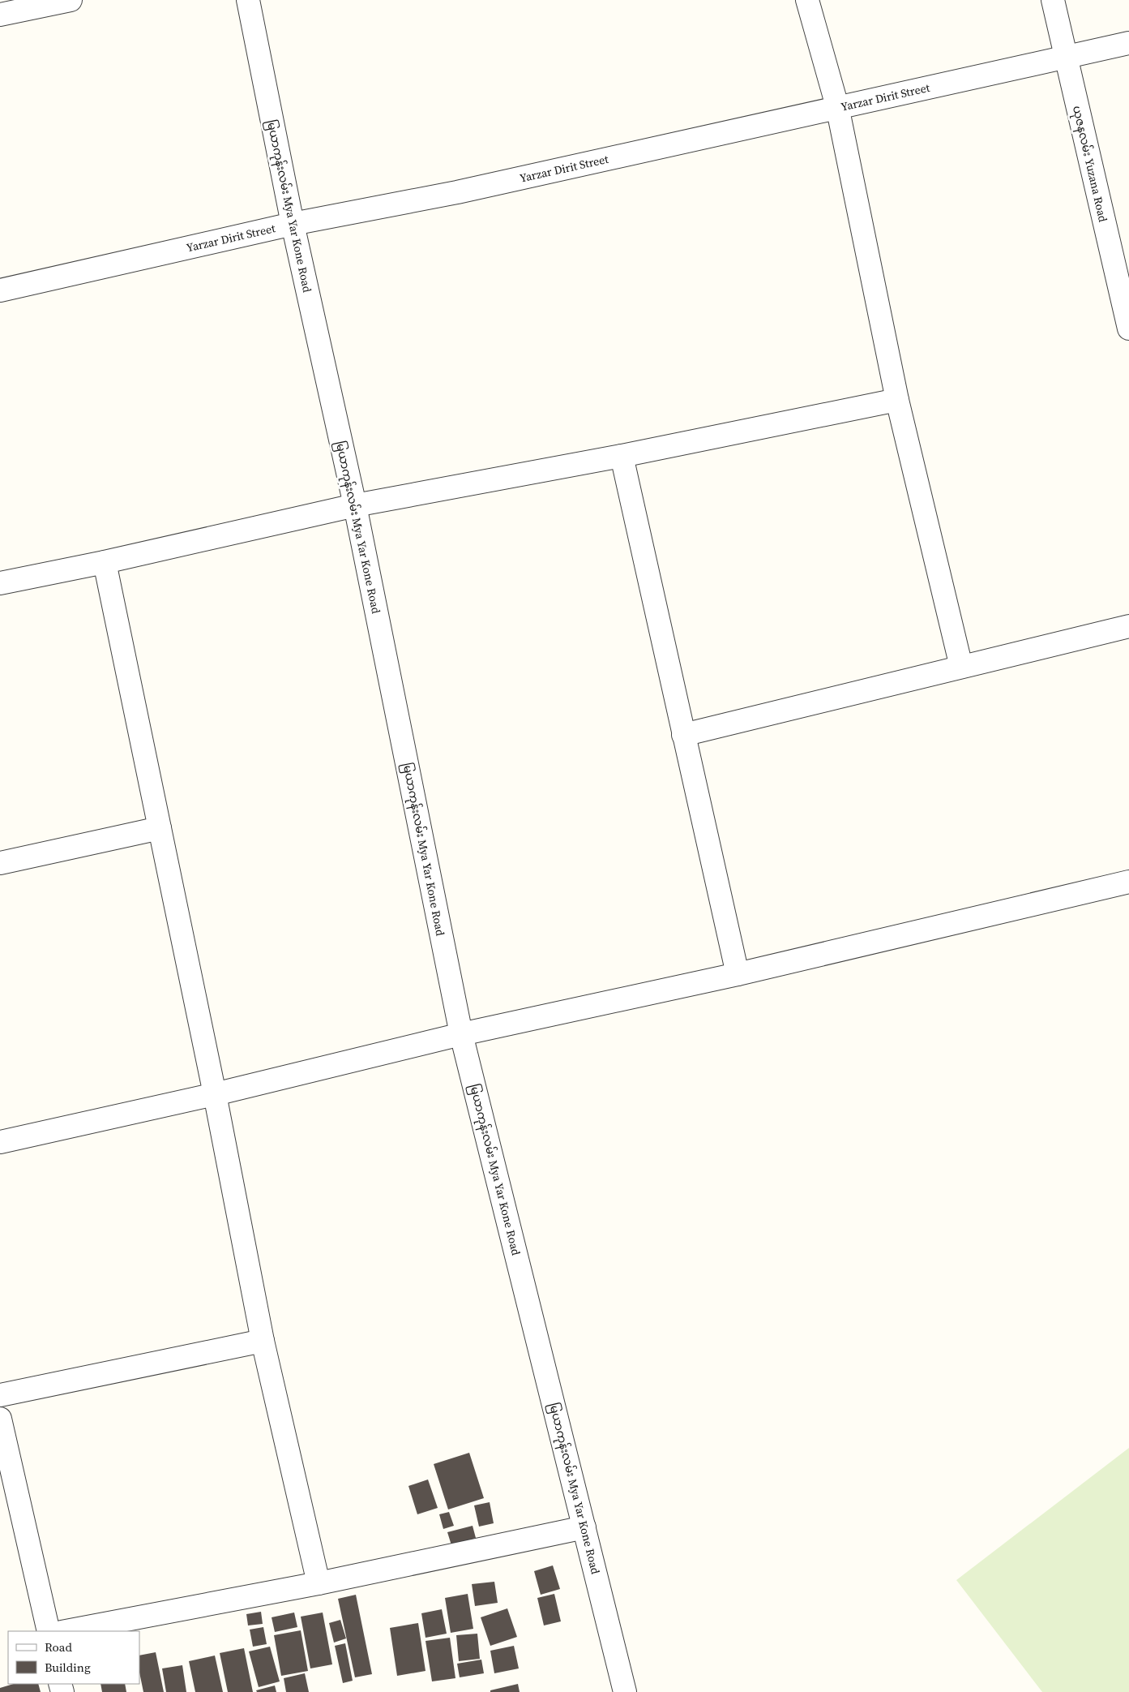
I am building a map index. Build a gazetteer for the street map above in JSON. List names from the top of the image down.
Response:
{
  "streets": {
    "street": ["Yarzar Dirit Street", "ယုဇနလမ်း Yuzana Road", "မြယာကုန်းလမ်း Mya Yar Kone Road"]
  },
  "crossings": [
    ["Yarzar Dirit Street", "ယုဇနလမ်း Yuzana Road"],
    ["Yarzar Dirit Street", "မြယာကုန်းလမ်း Mya Yar Kone Road"]
  ],
  "legend": ["Road", "Building"]
}
